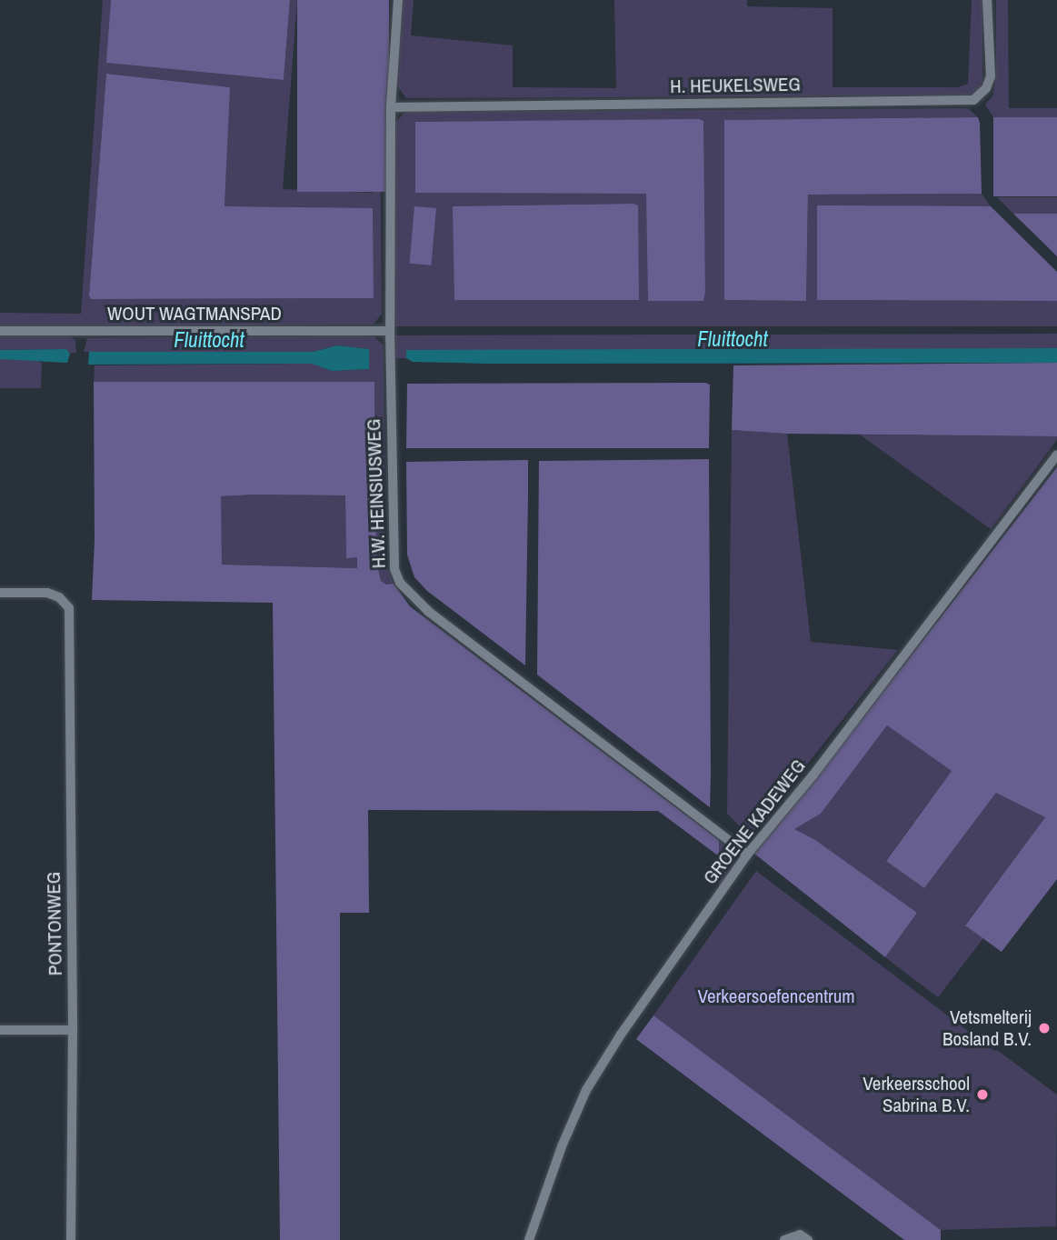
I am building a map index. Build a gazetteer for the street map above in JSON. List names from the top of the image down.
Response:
{
  "streets": {
    "street": [
      "H. HEUKELSWEG",
      "WOUT WAGTMANSPAD",
      "H.W. HEINSIUSWEG",
      "GROENE KADEWEG",
      "PONTONWEG"
    ]
  },
  "crossings": [
    ["H. HEUKELSWEG", "H.W. HEINSIUSWEG"],
    ["WOUT WAGTMANSPAD", "H.W. HEINSIUSWEG"],
    ["H.W. HEINSIUSWEG", "GROENE KADEWEG"]
  ],
  "water": ["Fluittocht"],
  "parks": ["Verkeersoefencentrum"],
  "places": ["Vetsmelterij Bosland B.V.", "Verkeersschool Sabrina B.V."]
}
